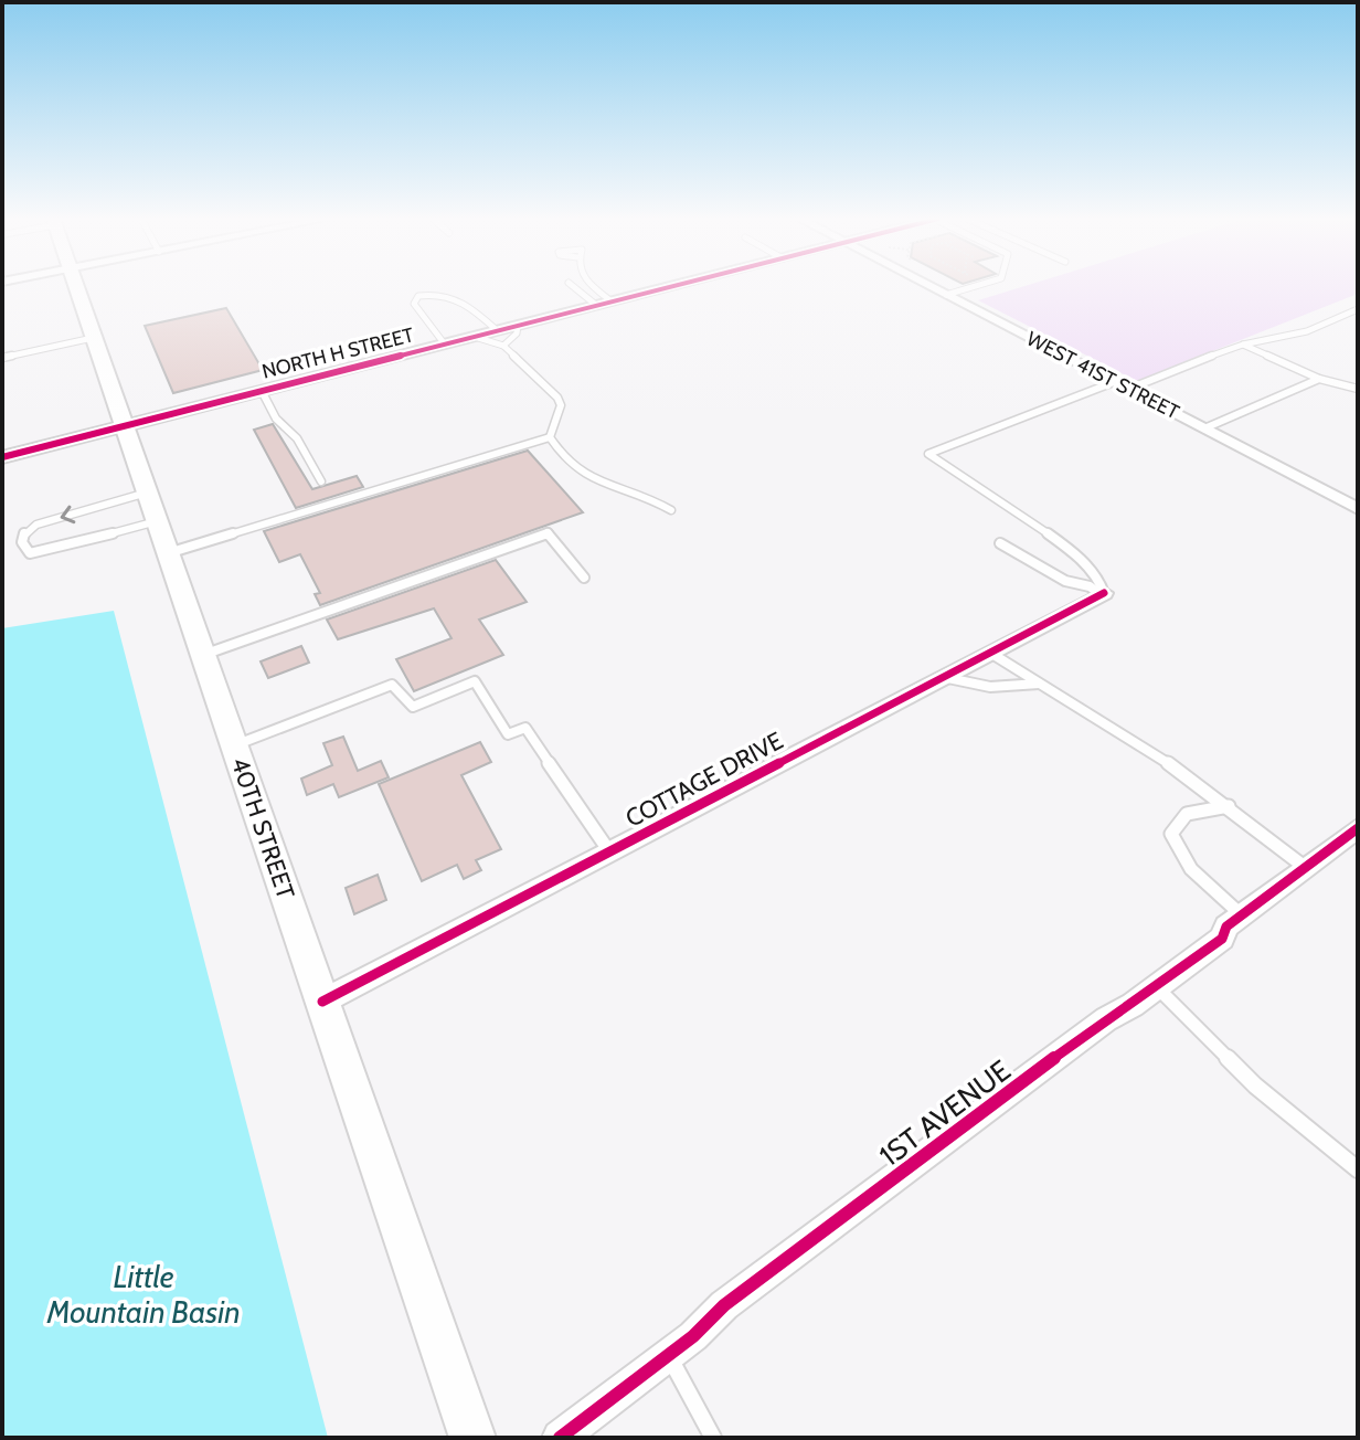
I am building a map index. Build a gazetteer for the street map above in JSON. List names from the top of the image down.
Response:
{
  "streets": {
    "main road": ["40TH STREET"],
    "street": [
      "NORTH H STREET",
      "WEST 41ST STREET",
      "COTTAGE DRIVE",
      "1ST AVENUE"
    ]
  },
  "crossings": [
    ["NORTH H STREET", "40TH STREET"],
    ["COTTAGE DRIVE", "40TH STREET"]
  ],
  "water": ["Little Mountain Basin"]
}
